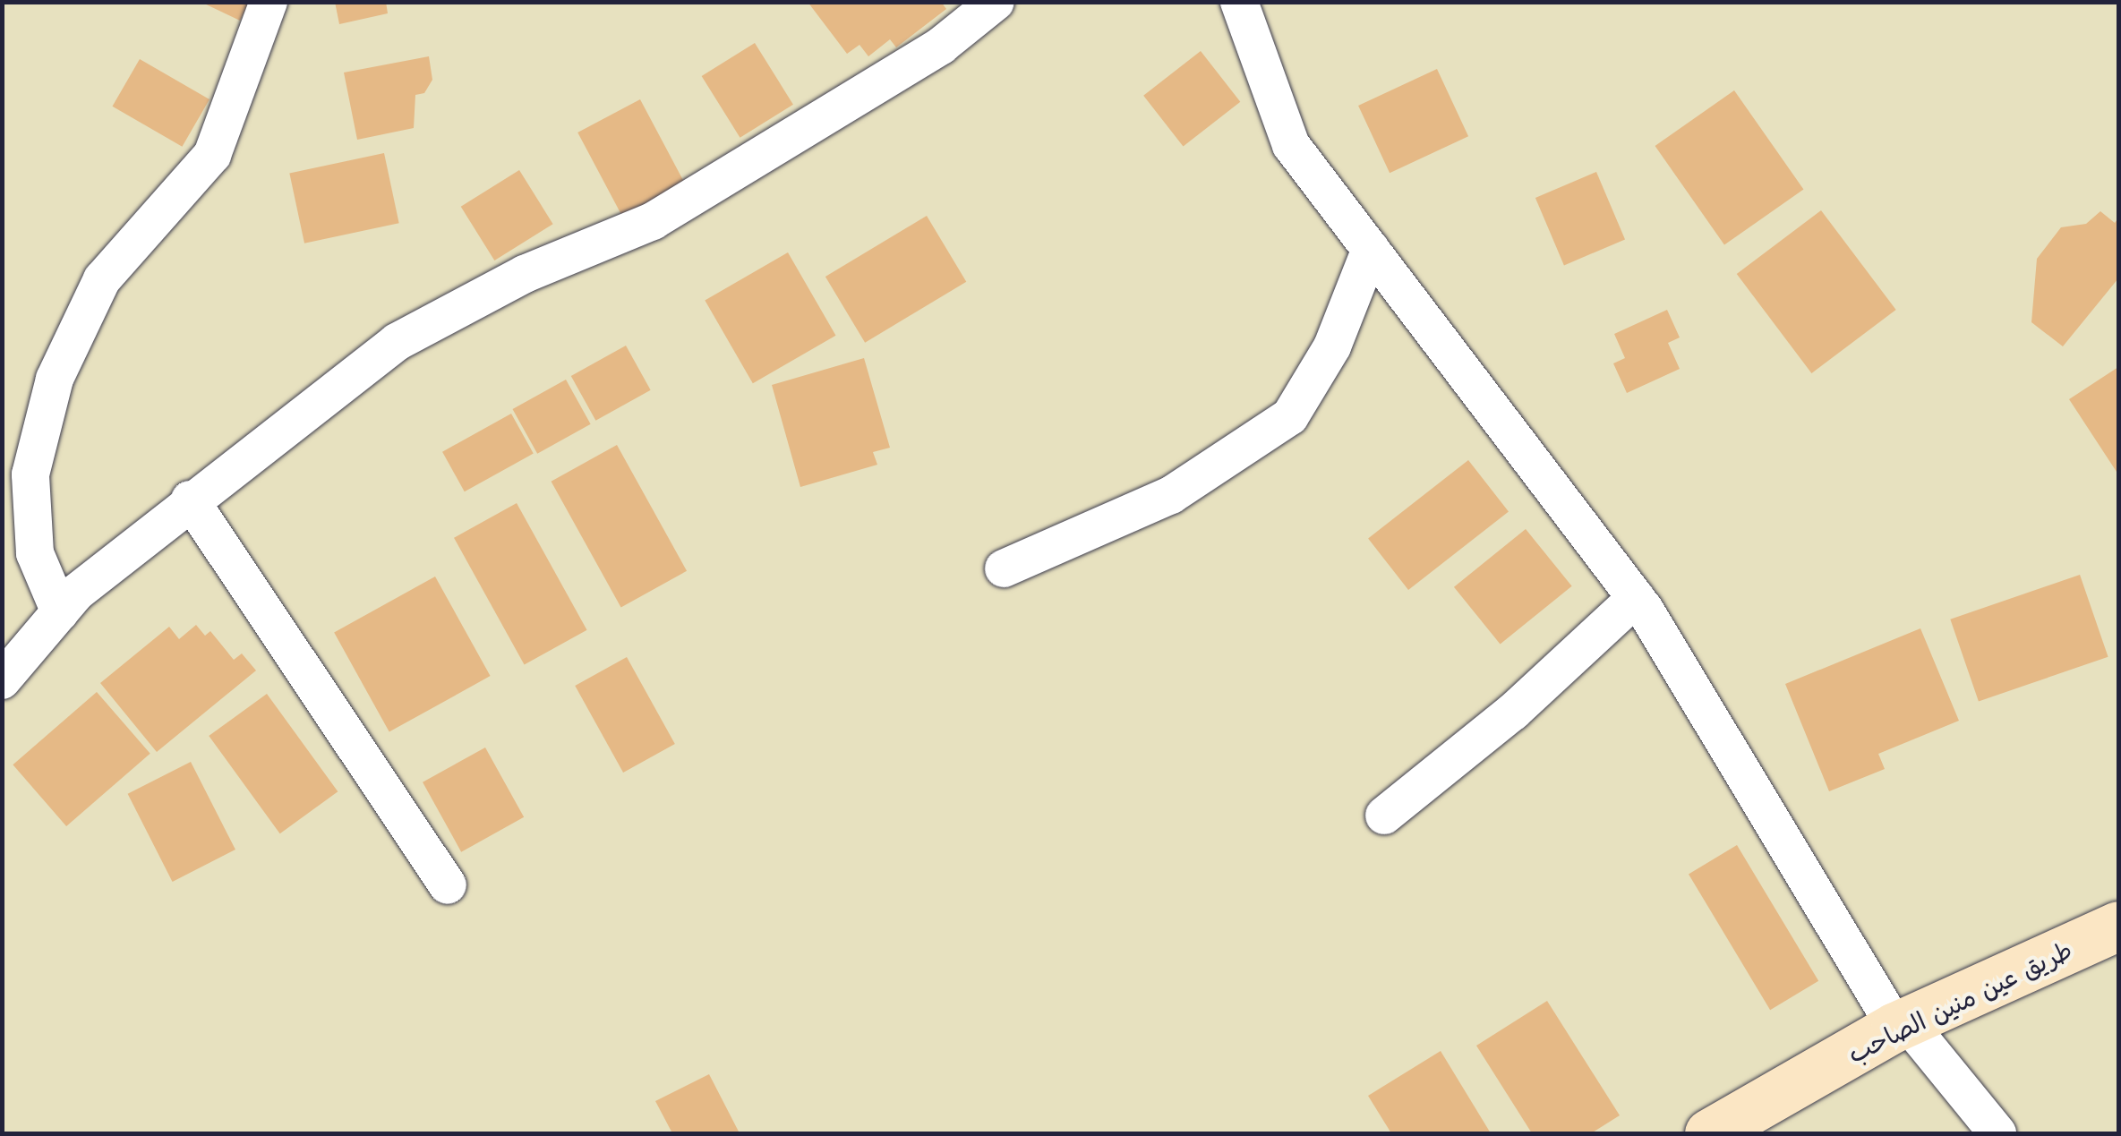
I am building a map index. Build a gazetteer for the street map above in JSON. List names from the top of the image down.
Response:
{
  "streets": {
    "main road": ["طريق عين منين الصاحب"]
  }
}
